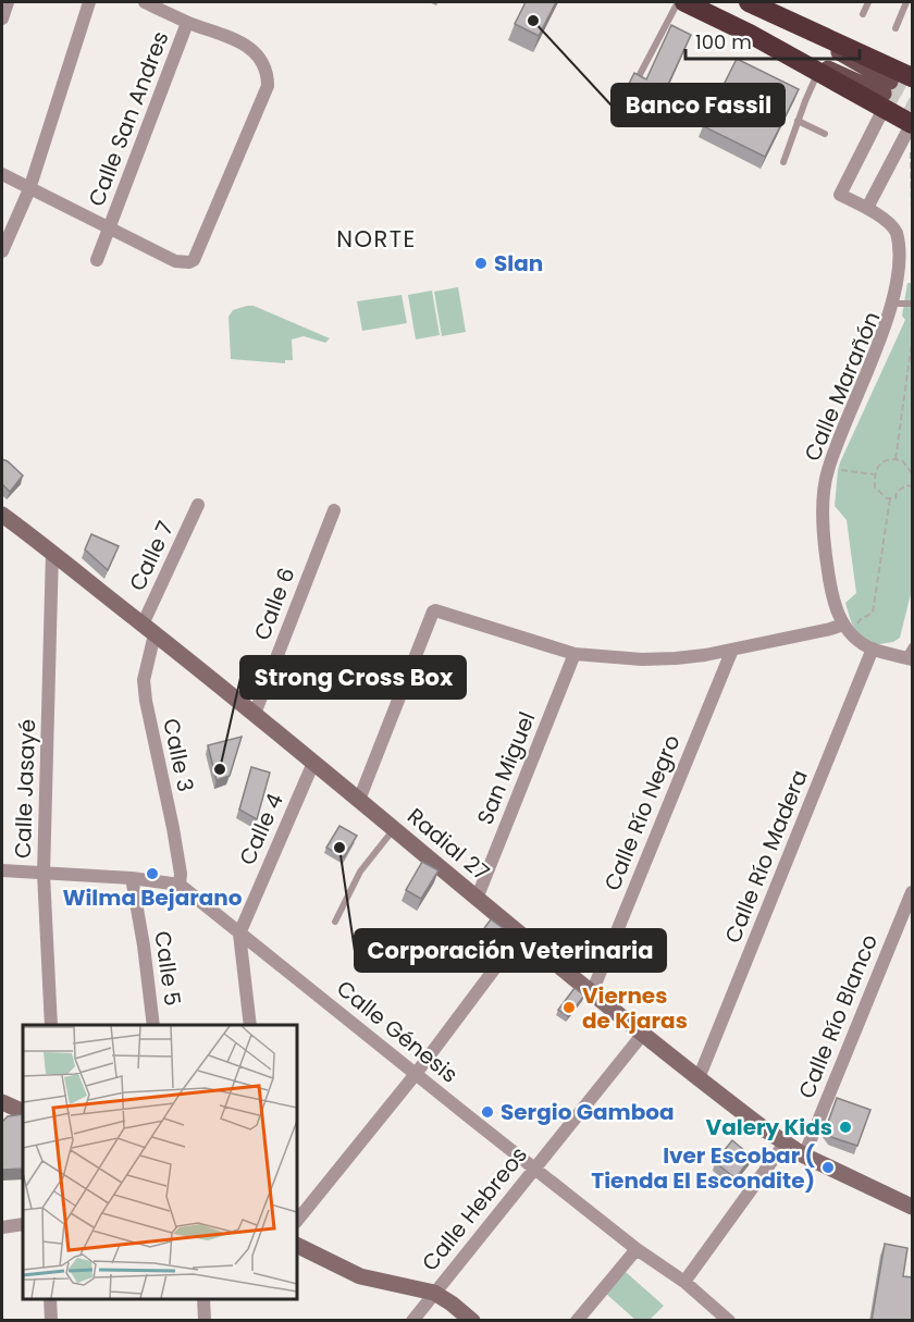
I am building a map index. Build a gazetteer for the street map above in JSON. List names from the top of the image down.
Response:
{
  "streets": {
    "street": [
      "Calle San Andres",
      "Calle Marañón",
      "Calle 7",
      "Calle 6",
      "Calle 3",
      "San Miguel",
      "Calle Jasayé",
      "Calle Río Negro",
      "Calle 4",
      "Radial 27",
      "Calle Río Madera",
      "Calle 5",
      "Calle Río Blanco",
      "Calle Génesis",
      "Calle Hebreos"
    ]
  },
  "crossings": [
    ["Calle Marañón", "Calle Río Madera"],
    ["Calle 7", "Calle 3"],
    ["Calle 7", "Radial 27"],
    ["Calle 6", "Radial 27"],
    ["Calle 3", "Radial 27"],
    ["Calle 3", "Calle Génesis"],
    ["San Miguel", "Radial 27"],
    ["Calle Jasayé", "Radial 27"],
    ["Calle Río Negro", "Radial 27"],
    ["Calle 4", "Radial 27"],
    ["Calle 4", "Calle Génesis"],
    ["Radial 27", "Calle Río Madera"],
    ["Radial 27", "Calle Río Blanco"],
    ["Radial 27", "Calle Hebreos"],
    ["Calle Génesis", "Calle Hebreos"]
  ],
  "districts": ["NORTE"],
  "places": [
    "Banco Fassil",
    "Slan",
    "Strong Cross Box",
    "Corporación Veterinaria",
    "Wilma Bejarano",
    "Viernes de Kjaras",
    "Sergio Gamboa",
    "Valery Kids",
    "Iver Escobar ( Tienda El Escondite)"
  ],
  "scale_bar": "100 m"
}
